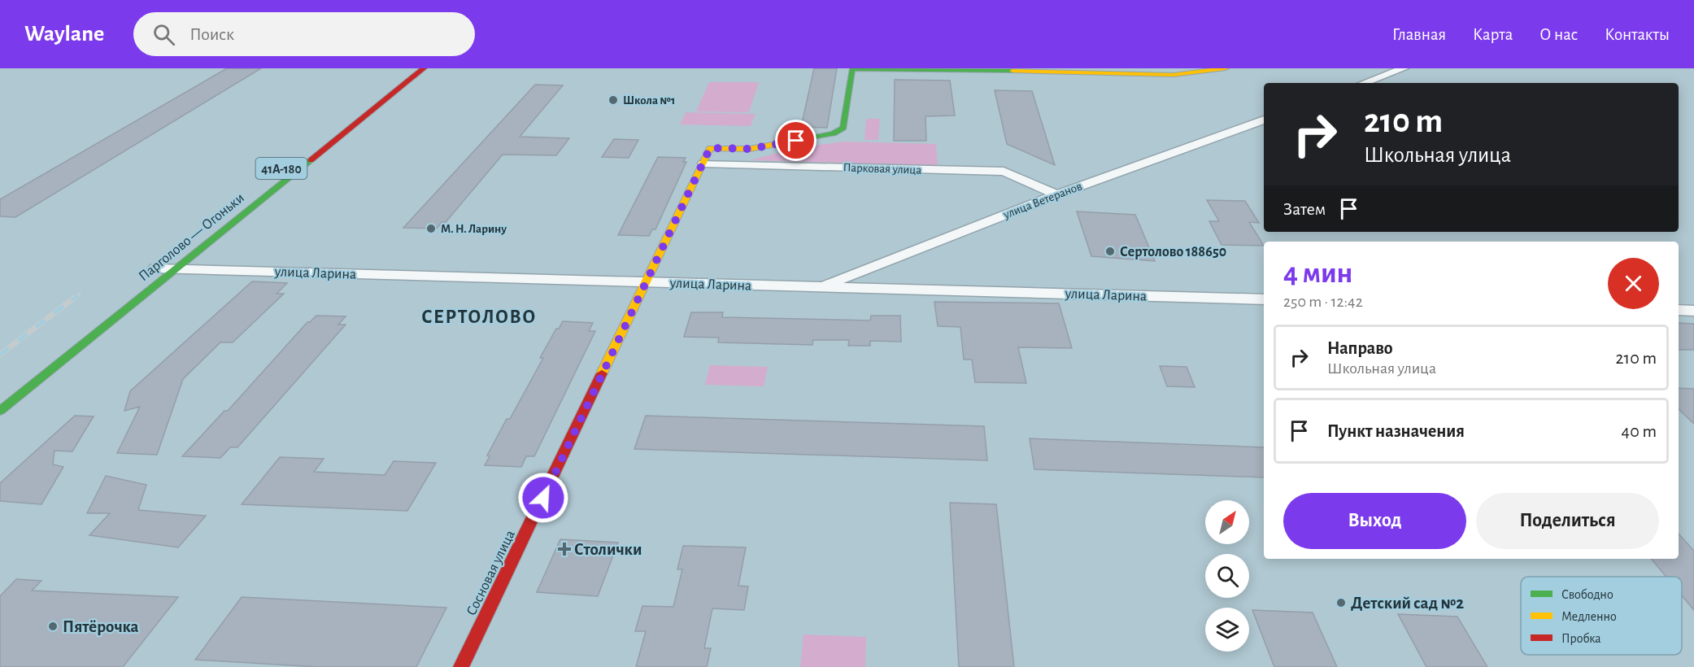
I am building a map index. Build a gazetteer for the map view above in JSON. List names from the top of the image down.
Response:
{
  "streets": {
    "street": [
      "41А-180",
      "Парковая улица",
      "улица Ветеранов",
      "Парголово — Огоньки",
      "улица Ларина",
      "Сосновая улица"
    ]
  },
  "crossings": [
    ["Парковая улица", "улица Ветеранов"],
    ["Парковая улица", "Сосновая улица"],
    ["улица Ветеранов", "улица Ларина"],
    ["Парголово — Огоньки", "улица Ларина"],
    ["улица Ларина", "Сосновая улица"]
  ],
  "districts": ["СЕРТОЛОВО"],
  "places": {
    "other": [
      "Школа №1",
      "М. Н. Ларину",
      "Сертолово 188650",
      "Детский сад №2",
      "Пятёрочка"
    ],
    "health": ["Столички"]
  },
  "legend": ["Свободно", "Медленно", "Пробка"],
  "north": "top right",
  "page": {
    "header": "Waylane",
    "search": "Поиск",
    "nav": [
      "Главная",
      "Карта",
      "О нас",
      "Контакты"
    ],
    "turn": ["210 m", "Школьная улица"],
    "then": "Затем",
    "heading": ["4 мин", "250 m · 12:42"],
    "list": [
      {
        "name": "Направо",
        "note": "Школьная улица",
        "value": "210 m"
      },
      {
        "name": "Пункт назначения",
        "value": "40 m"
      }
    ],
    "buttons": ["Выход", "Поделиться"]
  }
}
